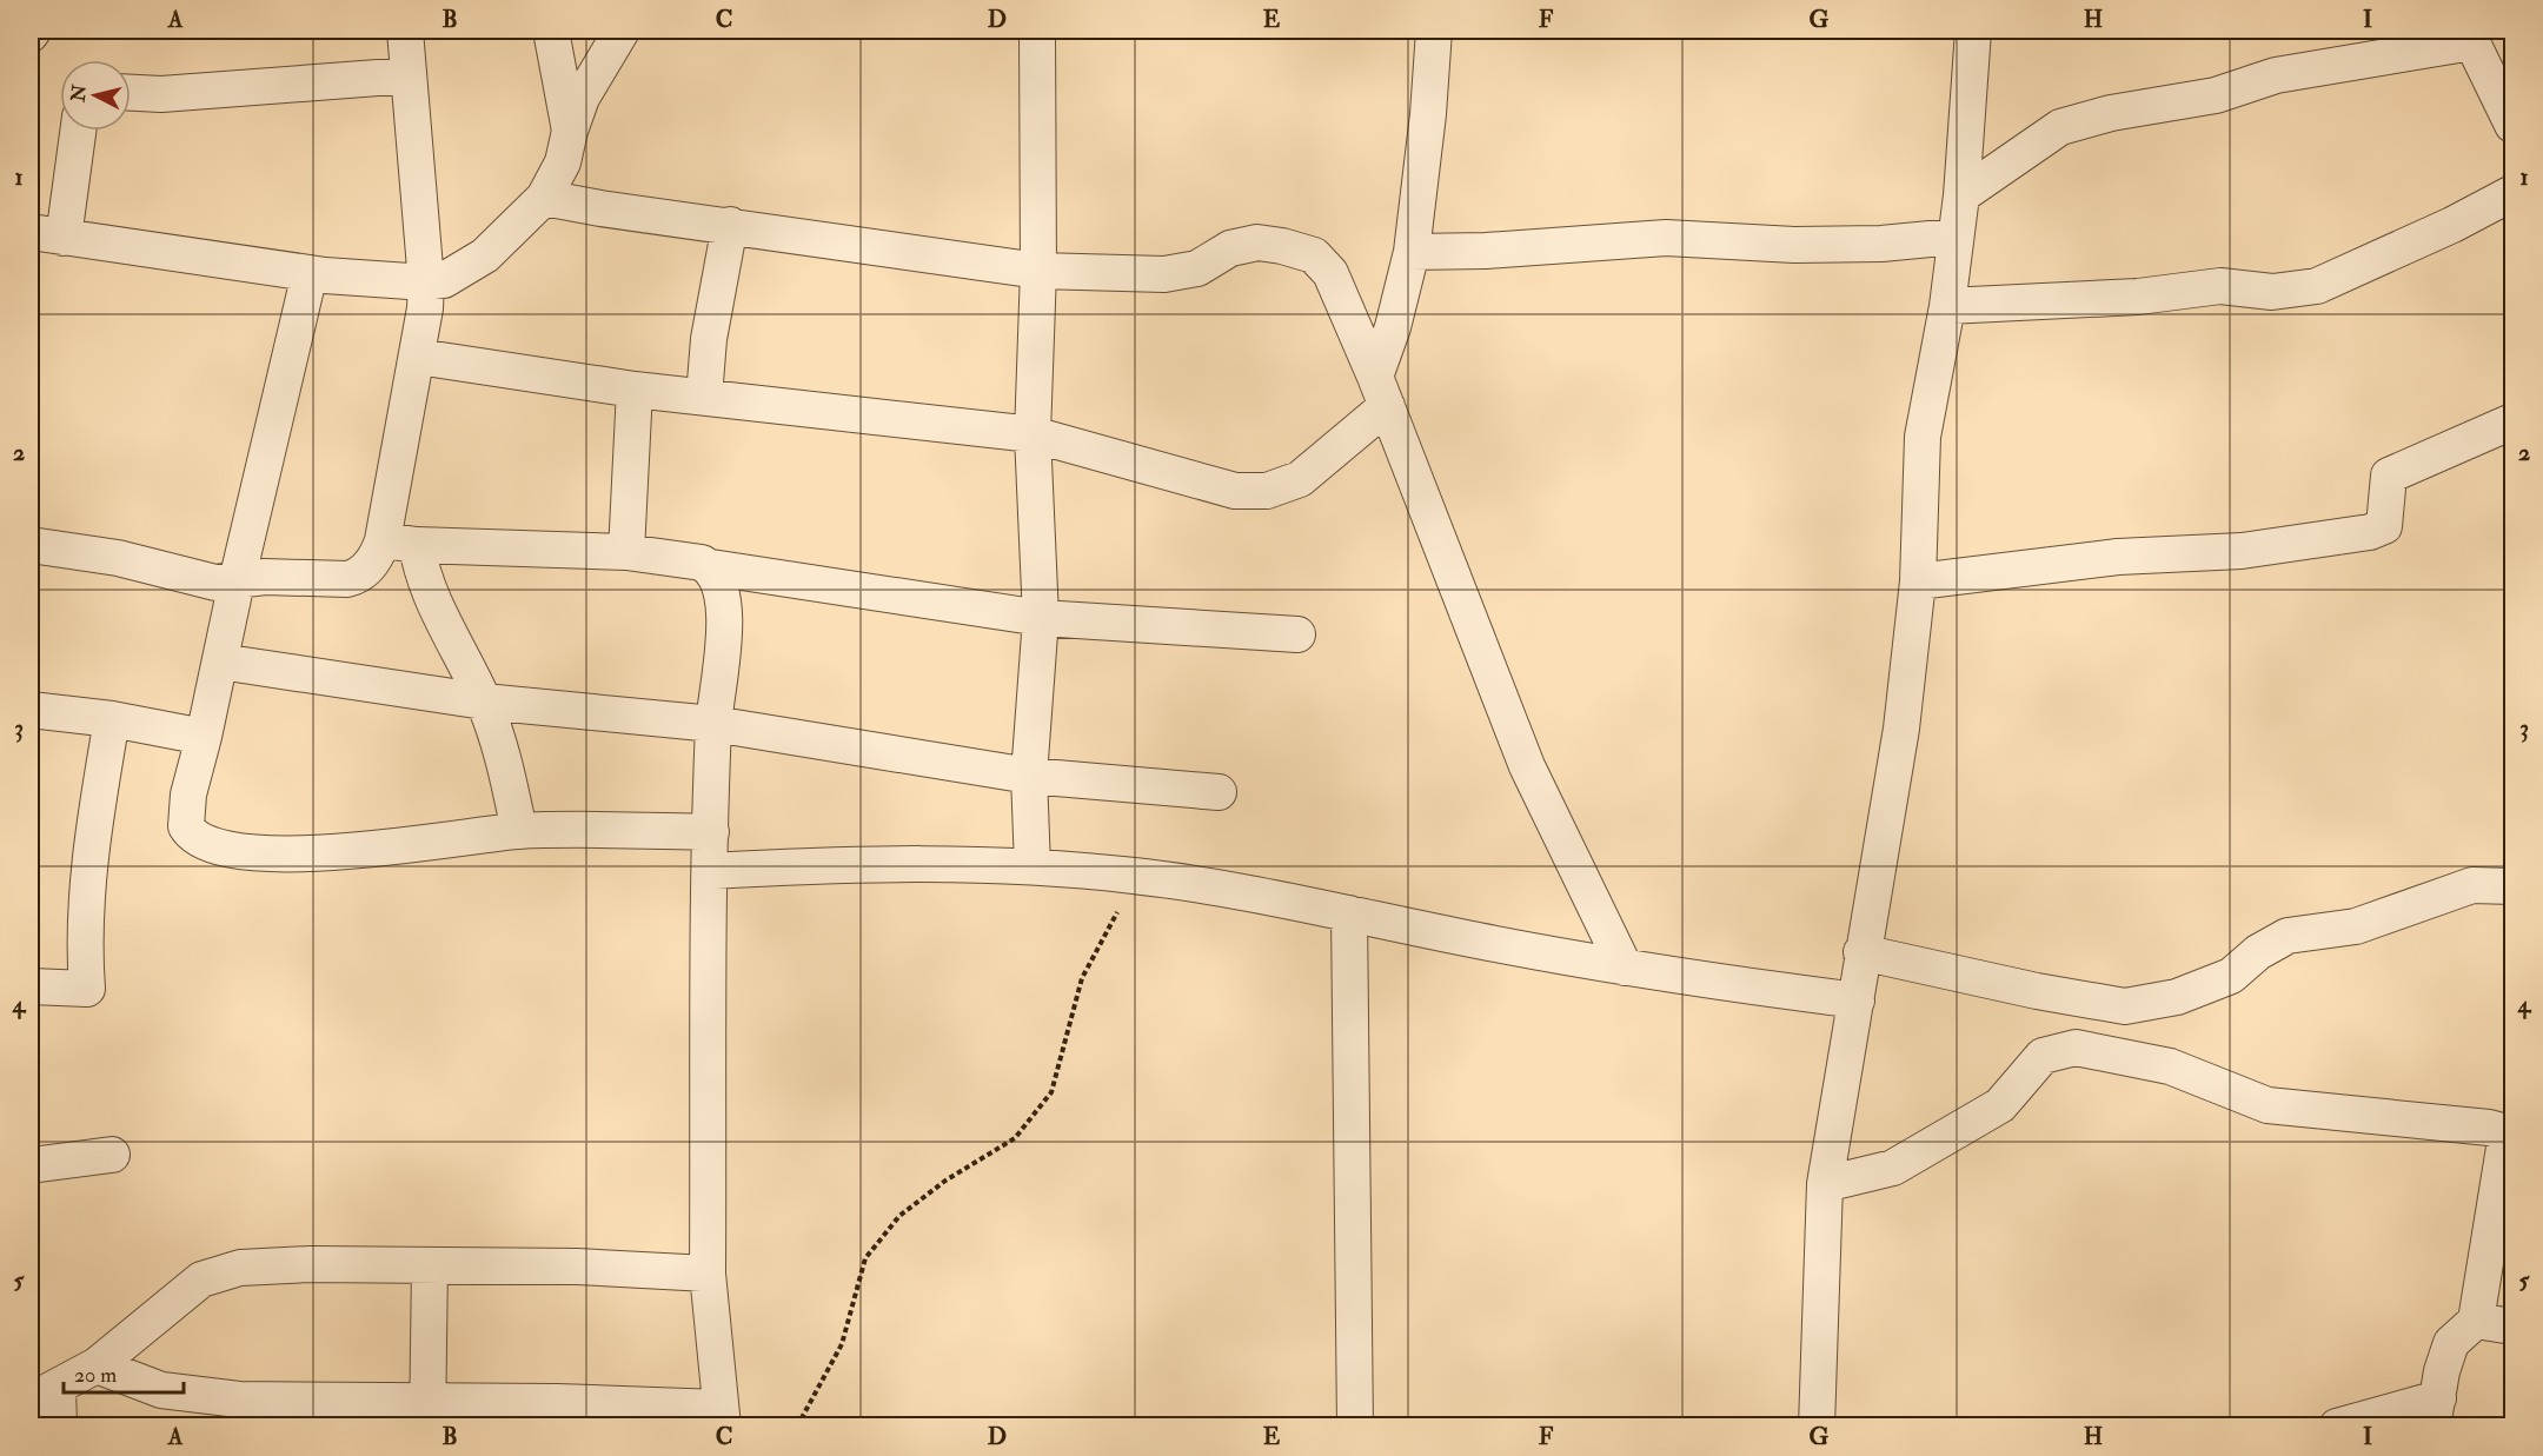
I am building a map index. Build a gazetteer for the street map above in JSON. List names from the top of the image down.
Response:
{
  "scale_bar": "20 m",
  "north": "left",
  "grid": {
    "columns": [
      "A",
      "B",
      "C",
      "D",
      "E",
      "F",
      "G",
      "H",
      "I"
    ],
    "rows": [
      "1",
      "2",
      "3",
      "4",
      "5"
    ]
  }
}
